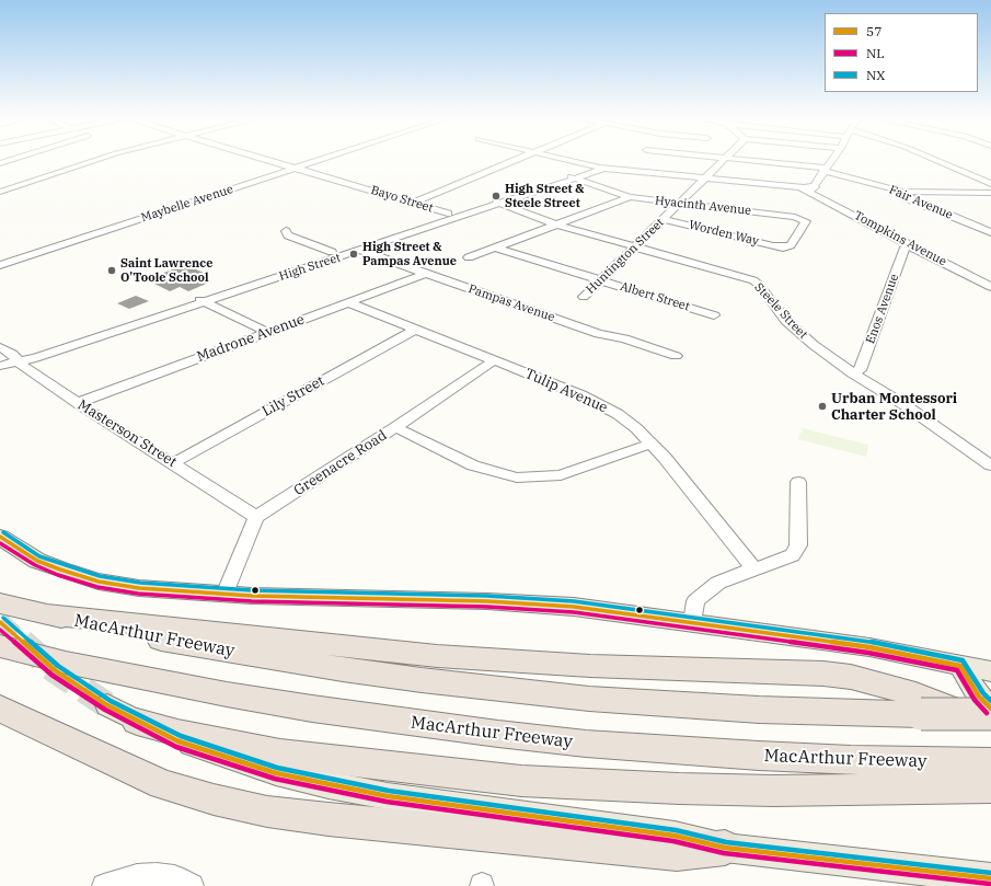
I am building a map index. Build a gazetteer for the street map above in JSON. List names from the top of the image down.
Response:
{
  "streets": {
    "highway": ["MacArthur Freeway"],
    "street": [
      "Bayo Street",
      "Fair Avenue",
      "Maybelle Avenue",
      "Hyacinth Avenue",
      "Worden Way",
      "Tompkins Avenue",
      "Huntington Street",
      "High Street",
      "Albert Street",
      "Pampas Avenue",
      "Enos Avenue",
      "Steele Street",
      "Madrone Avenue",
      "Tulip Avenue",
      "Lily Street",
      "Masterson Street",
      "Greenacre Road"
    ]
  },
  "crossings": [
    ["Bayo Street", "Maybelle Avenue"],
    ["Bayo Street", "High Street"],
    ["Hyacinth Avenue", "Worden Way"],
    ["Hyacinth Avenue", "Huntington Street"],
    ["Hyacinth Avenue", "High Street"],
    ["Worden Way", "Huntington Street"],
    ["Tompkins Avenue", "Huntington Street"],
    ["Tompkins Avenue", "High Street"],
    ["Tompkins Avenue", "Enos Avenue"],
    ["Huntington Street", "Albert Street"],
    ["Huntington Street", "Steele Street"],
    ["High Street", "Pampas Avenue"],
    ["High Street", "Steele Street"],
    ["High Street", "Masterson Street"],
    ["Pampas Avenue", "Madrone Avenue"],
    ["Enos Avenue", "Steele Street"],
    ["Madrone Avenue", "Tulip Avenue"],
    ["Madrone Avenue", "Masterson Street"],
    ["Tulip Avenue", "Lily Street"],
    ["Tulip Avenue", "Greenacre Road"],
    ["Lily Street", "Masterson Street"],
    ["Masterson Street", "Greenacre Road"]
  ],
  "places": [
    "High Street & Steele Street",
    "High Street & Pampas Avenue",
    "Saint Lawrence O'Toole School",
    "Urban Montessori Charter School"
  ],
  "lines": ["transit line NX", "transit line 57", "transit line NL"],
  "legend": ["57", "NL", "NX"]
}
